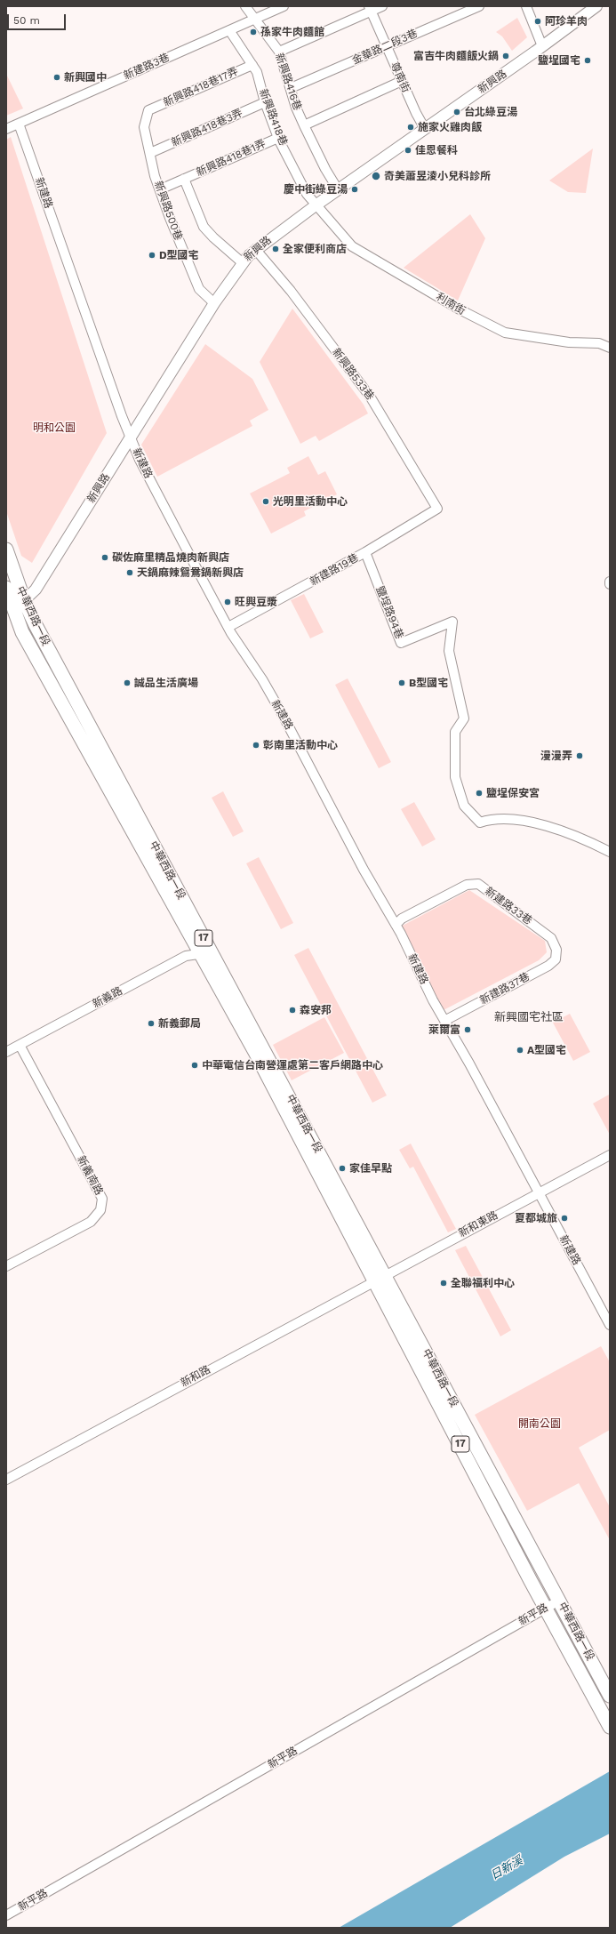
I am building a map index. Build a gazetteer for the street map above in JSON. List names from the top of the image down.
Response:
{
  "streets": {
    "main road": ["中華西路一段", "17"],
    "street": [
      "金華路二段3巷",
      "新建路3巷",
      "尊南街",
      "新興路416巷",
      "新興路",
      "新興路418巷17弄",
      "新興路418巷",
      "新興路418巷3弄",
      "新興路418巷1弄",
      "新建路",
      "新興路500巷",
      "利南街",
      "新興路533巷",
      "新建路19巷",
      "鹽埕路94巷",
      "新建路33巷",
      "新建路37巷",
      "新義路",
      "新義南路",
      "新和東路",
      "新和路",
      "新平路"
    ]
  },
  "crossings": [
    ["金華路二段3巷", "尊南街"],
    ["金華路二段3巷", "新興路416巷"],
    ["新建路3巷", "新興路416巷"],
    ["新建路3巷", "新興路418巷"],
    ["新建路3巷", "新建路"],
    ["尊南街", "新興路416巷"],
    ["尊南街", "新興路"],
    ["新興路416巷", "新興路"],
    ["新興路", "新興路418巷"],
    ["新興路", "新興路418巷1弄"],
    ["新興路", "新建路"],
    ["新興路", "新興路500巷"],
    ["新興路", "利南街"],
    ["新興路", "新興路533巷"],
    ["新興路", "中華西路一段"],
    ["新興路418巷17弄", "新興路418巷"],
    ["新興路418巷17弄", "新興路500巷"],
    ["新興路418巷", "新興路418巷3弄"],
    ["新興路418巷", "新興路418巷1弄"],
    ["新興路418巷", "利南街"],
    ["新興路418巷3弄", "新興路500巷"],
    ["新興路418巷1弄", "新興路500巷"],
    ["新建路", "新建路19巷"],
    ["新建路", "新建路33巷"],
    ["新建路", "新建路37巷"],
    ["新建路", "新和東路"],
    ["新興路533巷", "新建路19巷"],
    ["新建路19巷", "鹽埕路94巷"],
    ["中華西路一段", "新義路"],
    ["中華西路一段", "新和東路"],
    ["中華西路一段", "新和路"],
    ["中華西路一段", "新平路"],
    ["新建路33巷", "新建路37巷"],
    ["新義路", "新義南路"],
    ["新和東路", "新和路"]
  ],
  "districts": ["新興國宅社區"],
  "water": ["日新溪"],
  "parks": ["明和公園", "開南公園"],
  "places": [
    "阿珍羊肉",
    "孫家牛肉麵館",
    "富吉牛肉麵飯火鍋",
    "鹽埕國宅",
    "新興國中",
    "台北綠豆湯",
    "施家火雞肉飯",
    "佳恩餐科",
    "奇美蕭昱淩小兒科診所",
    "慶中街綠豆湯",
    "全家便利商店",
    "D型國宅",
    "光明里活動中心",
    "碳佐麻里精品燒肉新興店",
    "天鍋麻辣鴛鴦鍋新興店",
    "旺興豆漿",
    "誠品生活廣場",
    "B型國宅",
    "彰南里活動中心",
    "漫漫弄",
    "鹽埕保安宮",
    "森安邦",
    "新義郵局",
    "萊爾富",
    "A型國宅",
    "中華電信台南營運處第二客戶網路中心",
    "家佳早點",
    "夏都城旅",
    "全聯福利中心"
  ],
  "scale_bar": "50 m"
}
